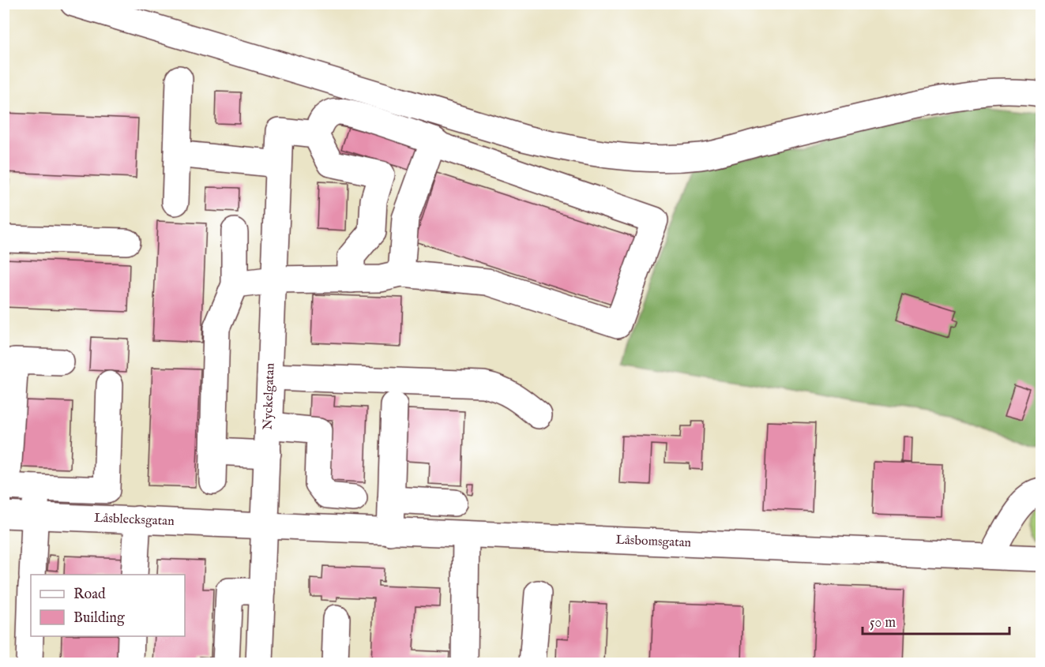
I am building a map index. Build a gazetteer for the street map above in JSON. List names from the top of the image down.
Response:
{
  "streets": {
    "street": ["Nyckelgatan", "Låsblecksgatan", "Låsbomsgatan"]
  },
  "crossings": [
    ["Nyckelgatan", "Låsblecksgatan"],
    ["Nyckelgatan", "Låsbomsgatan"],
    ["Låsblecksgatan", "Låsbomsgatan"]
  ],
  "legend": ["Road", "Building"],
  "scale_bar": "50 m"
}
